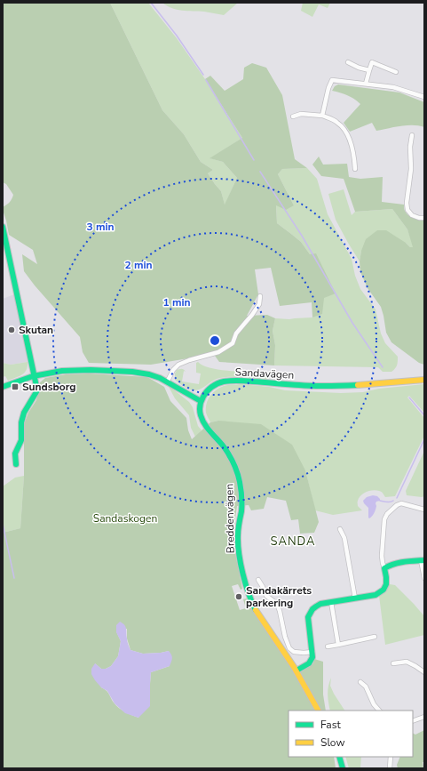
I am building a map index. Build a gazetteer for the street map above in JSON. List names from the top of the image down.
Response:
{
  "streets": {
    "street": ["Sandavägen", "Breddenvägen"]
  },
  "crossings": [
    ["Sandavägen", "Breddenvägen"]
  ],
  "districts": ["SANDA"],
  "parks": ["Sandaskogen"],
  "places": {
    "other": ["Skutan", "Sandakärrets parkering"],
    "transit": ["Sundsborg"]
  },
  "legend": ["Fast", "Slow"],
  "rings": ["3 min", "2 min", "1 min"]
}
